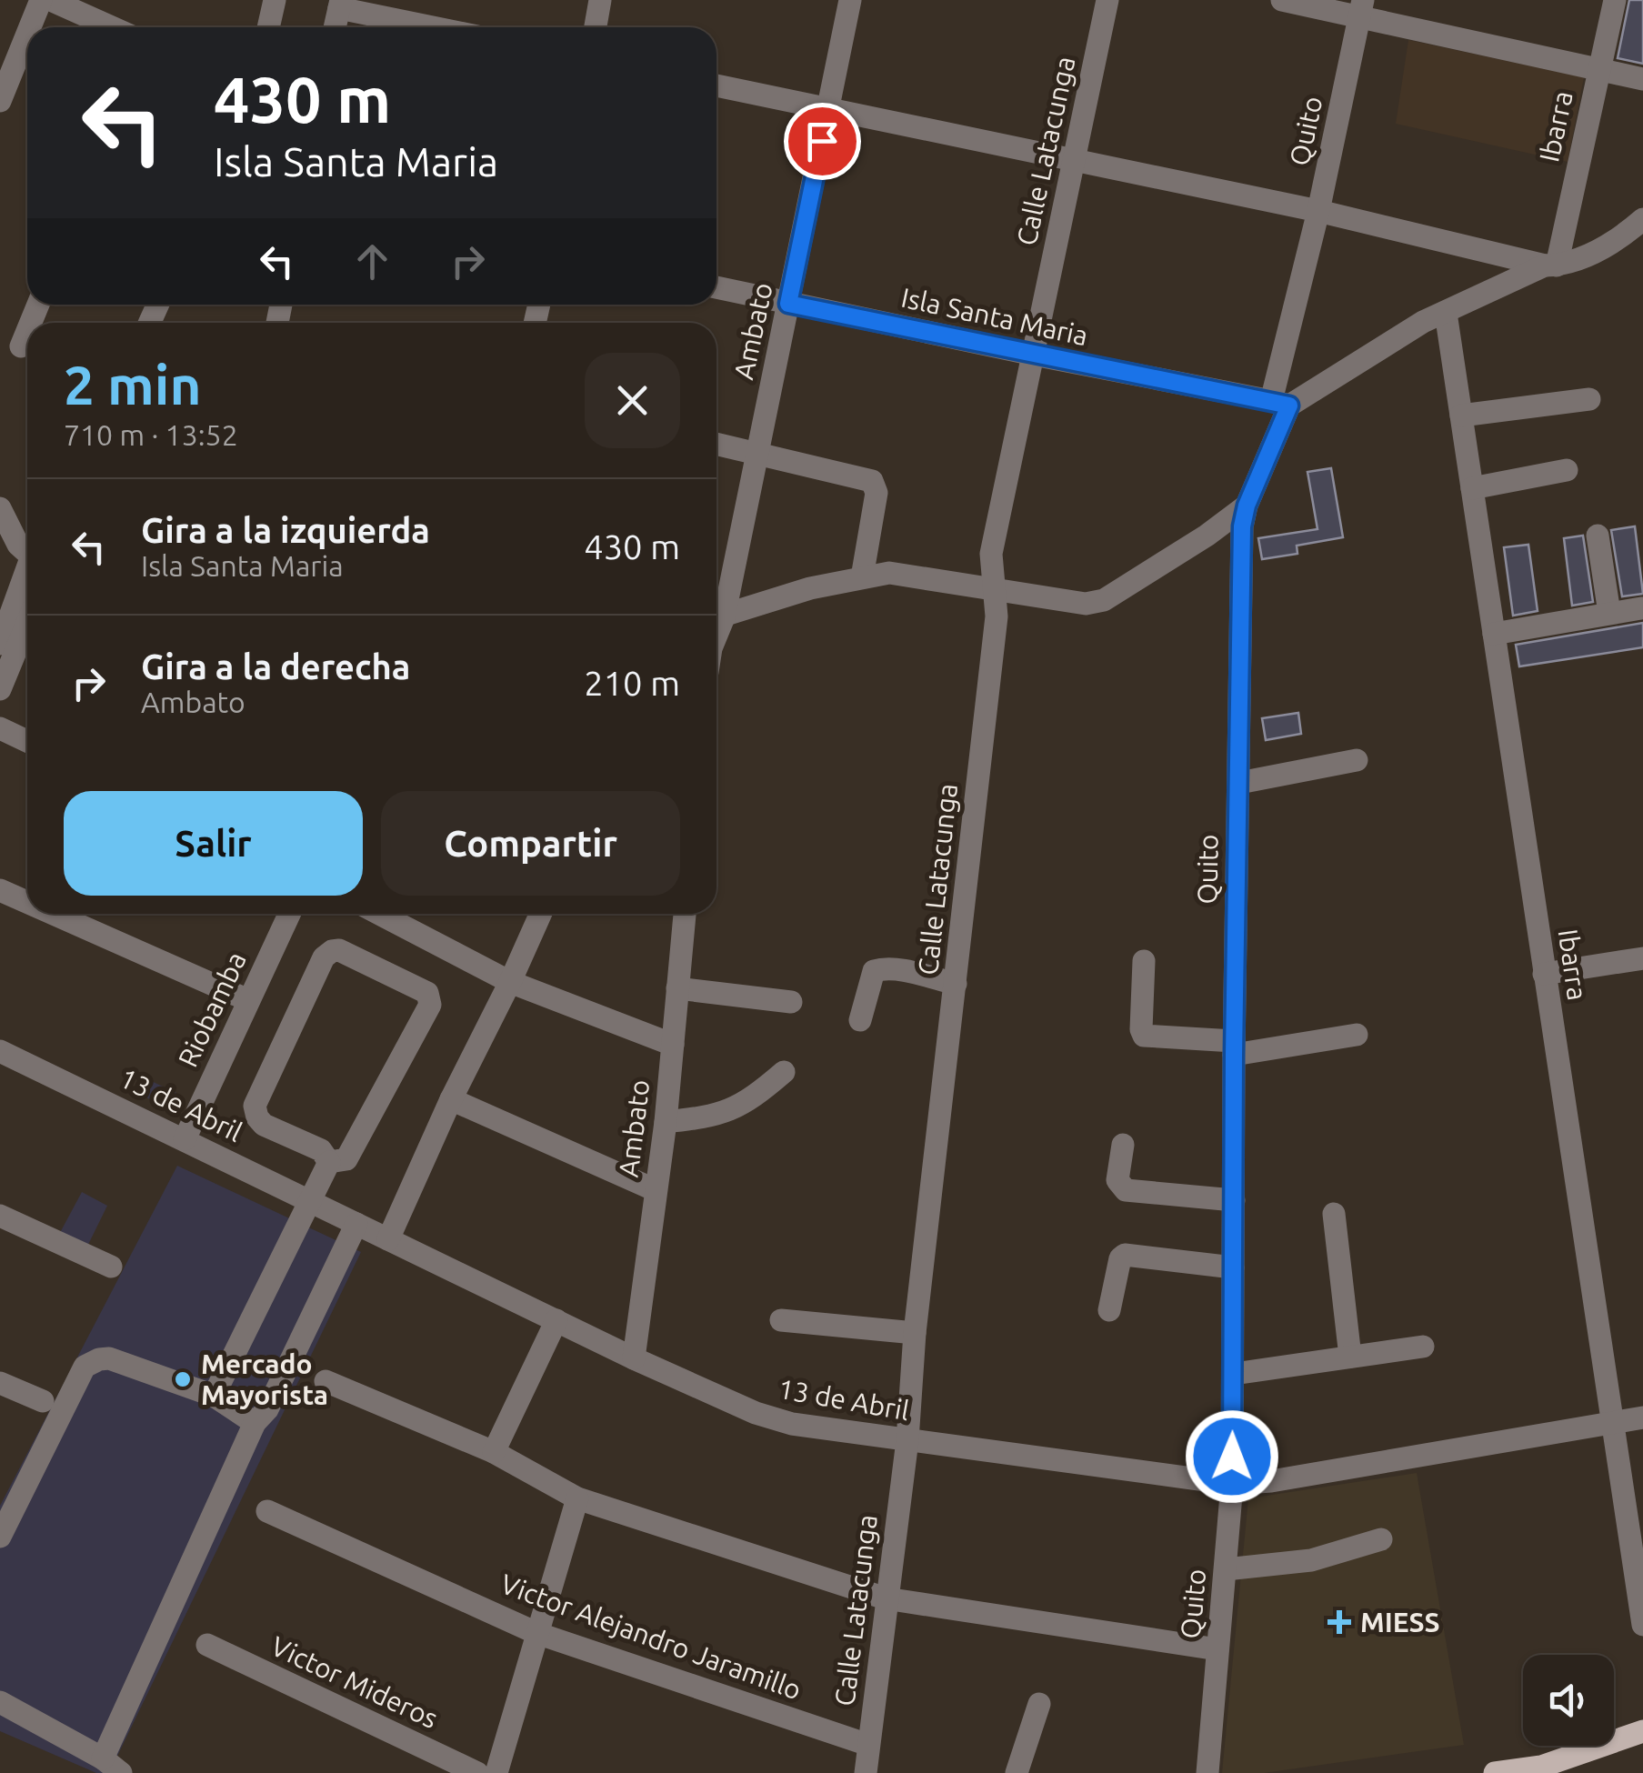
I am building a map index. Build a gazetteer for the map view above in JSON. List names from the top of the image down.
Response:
{
  "streets": {
    "street": [
      "Ibarra",
      "Quito",
      "Calle Latacunga",
      "Isla Santa Maria",
      "Ambato",
      "Riobamba",
      "13 de Abril",
      "Victor Alejandro Jaramillo",
      "Victor Mideros"
    ]
  },
  "crossings": [
    ["Ibarra", "13 de Abril"],
    ["Quito", "Isla Santa Maria"],
    ["Quito", "13 de Abril"],
    ["Calle Latacunga", "Isla Santa Maria"],
    ["Calle Latacunga", "13 de Abril"],
    ["Calle Latacunga", "Victor Alejandro Jaramillo"],
    ["Isla Santa Maria", "Ambato"],
    ["Ambato", "13 de Abril"],
    ["Riobamba", "13 de Abril"]
  ],
  "places": {
    "other": ["Mercado Mayorista"],
    "health": ["MIESS"]
  },
  "page": {
    "turn": ["430 m", "Isla Santa Maria"],
    "heading": ["2 min", "710 m · 13:52"],
    "list": [
      {
        "name": "Gira a la izquierda",
        "note": "Isla Santa Maria",
        "value": "430 m"
      },
      {
        "name": "Gira a la derecha",
        "note": "Ambato",
        "value": "210 m"
      }
    ],
    "buttons": ["Salir", "Compartir"]
  }
}
